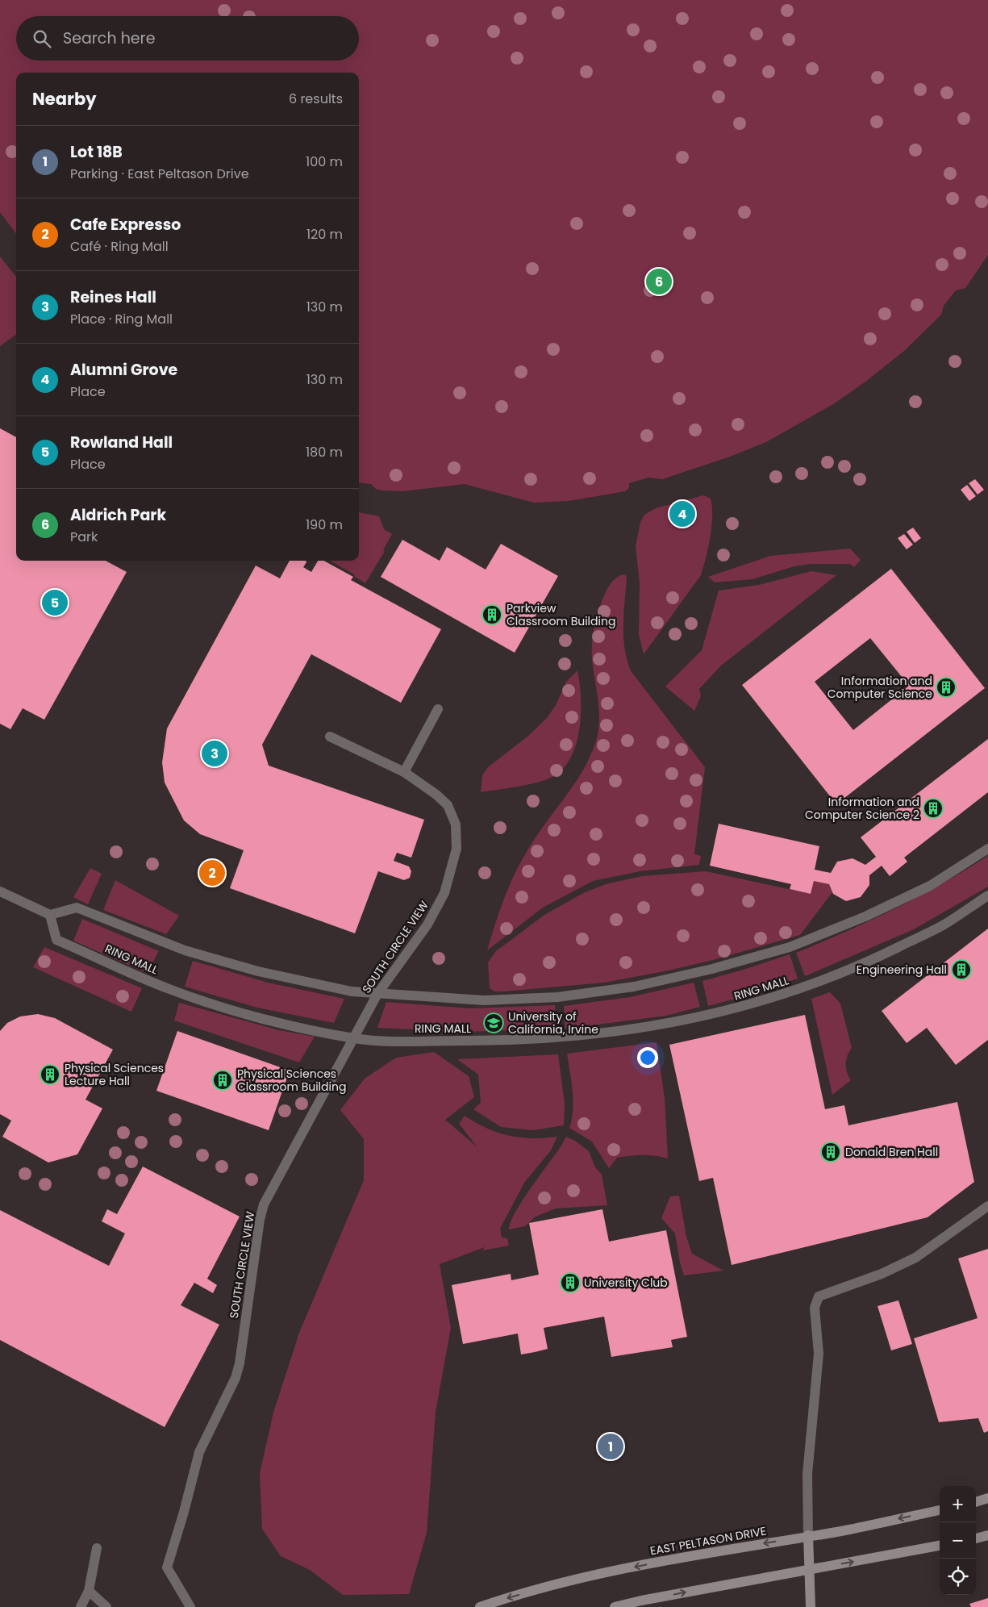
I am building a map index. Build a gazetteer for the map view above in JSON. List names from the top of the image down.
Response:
{
  "streets": {
    "main road": ["EAST PELTASON DRIVE"],
    "street": ["SOUTH CIRCLE VIEW", "RING MALL"]
  },
  "crossings": [
    ["SOUTH CIRCLE VIEW", "RING MALL"]
  ],
  "places": {
    "building": [
      "Parkview Classroom Building",
      "Information and Computer Science",
      "Information and Computer Science 2",
      "Engineering Hall",
      "Physical Sciences Lecture Hall",
      "Physical Sciences Classroom Building",
      "Donald Bren Hall",
      "University Club"
    ],
    "school or university": ["University of California, Irvine"]
  },
  "page": {
    "search": "Search here",
    "heading": ["Nearby", "6 results"],
    "list": [
      {
        "mark": "1",
        "name": "Lot 18B",
        "note": "Parking · East Peltason Drive",
        "value": "100 m"
      },
      {
        "mark": "2",
        "name": "Cafe Expresso",
        "note": "Café · Ring Mall",
        "value": "120 m"
      },
      {
        "mark": "3",
        "name": "Reines Hall",
        "note": "Place · Ring Mall",
        "value": "130 m"
      },
      {
        "mark": "4",
        "name": "Alumni Grove",
        "note": "Place",
        "value": "130 m"
      },
      {
        "mark": "5",
        "name": "Rowland Hall",
        "note": "Place",
        "value": "180 m"
      },
      {
        "mark": "6",
        "name": "Aldrich Park",
        "note": "Park",
        "value": "190 m"
      }
    ],
    "pins": [
      "6",
      "4",
      "5",
      "3",
      "2",
      "1"
    ],
    "map_buttons": ["+", "−"]
  }
}
